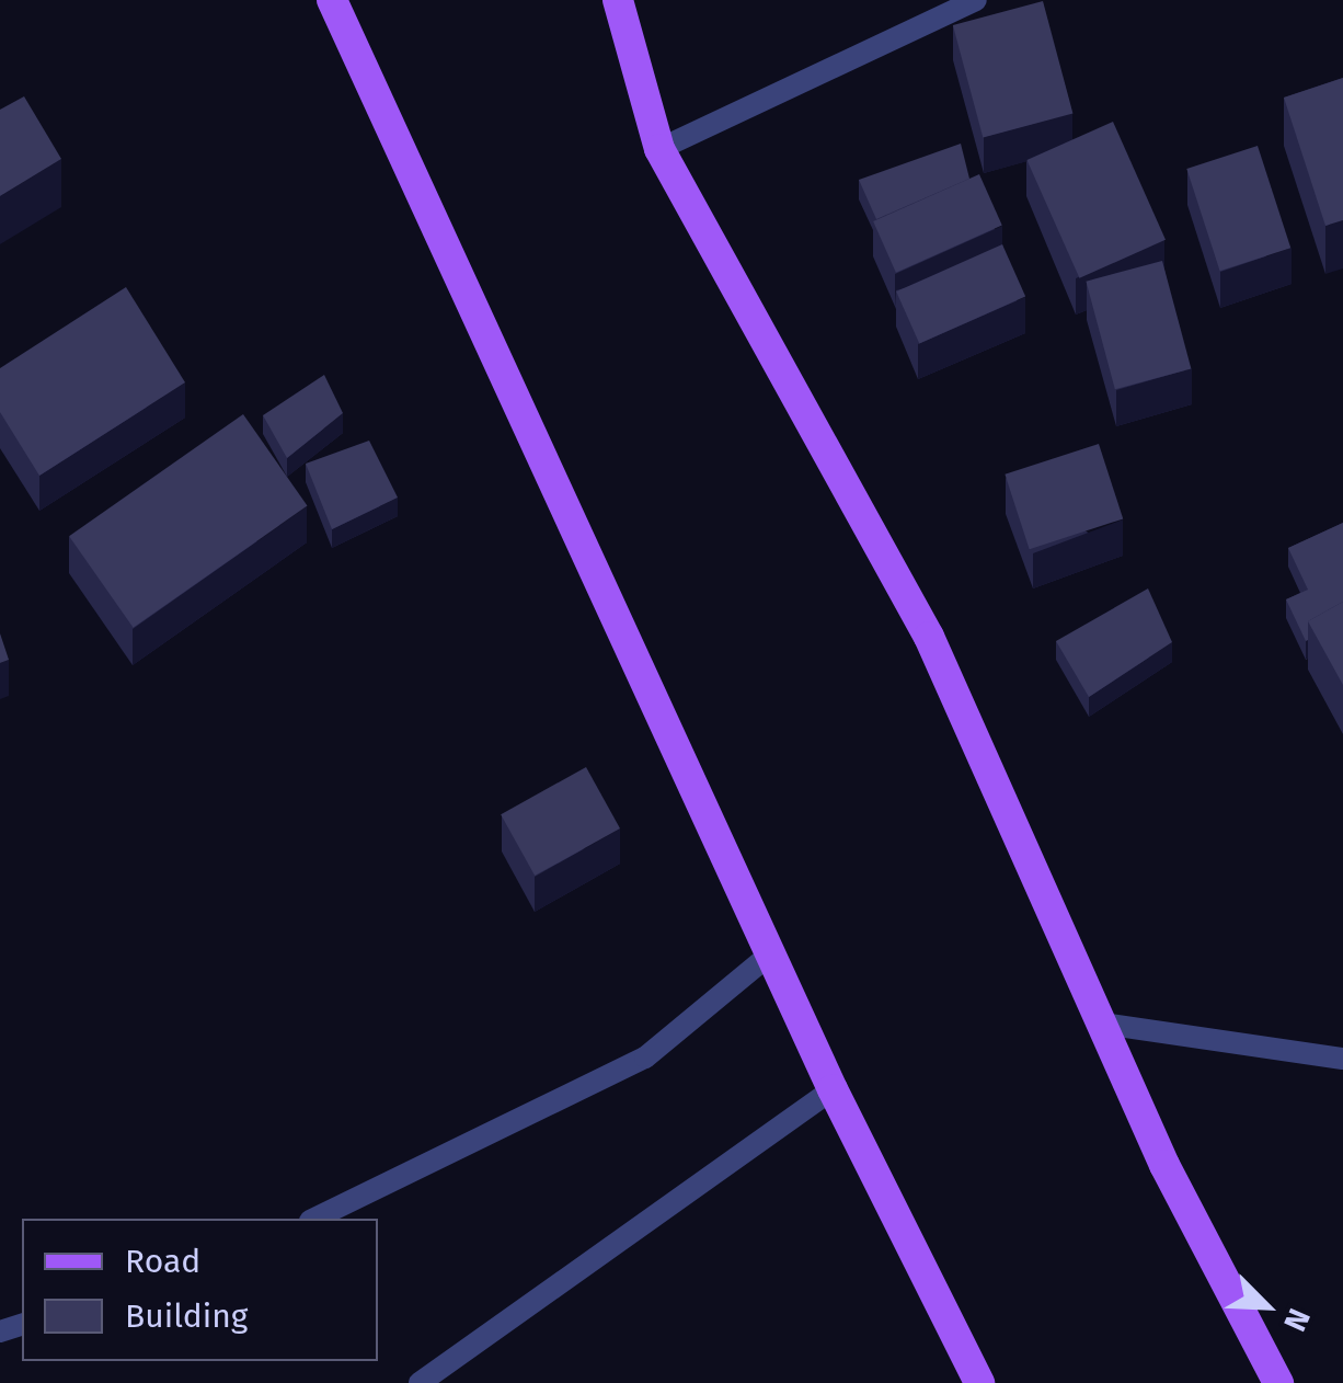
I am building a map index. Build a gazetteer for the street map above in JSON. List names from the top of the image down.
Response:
{
  "legend": ["Road", "Building"],
  "north": "bottom right"
}
